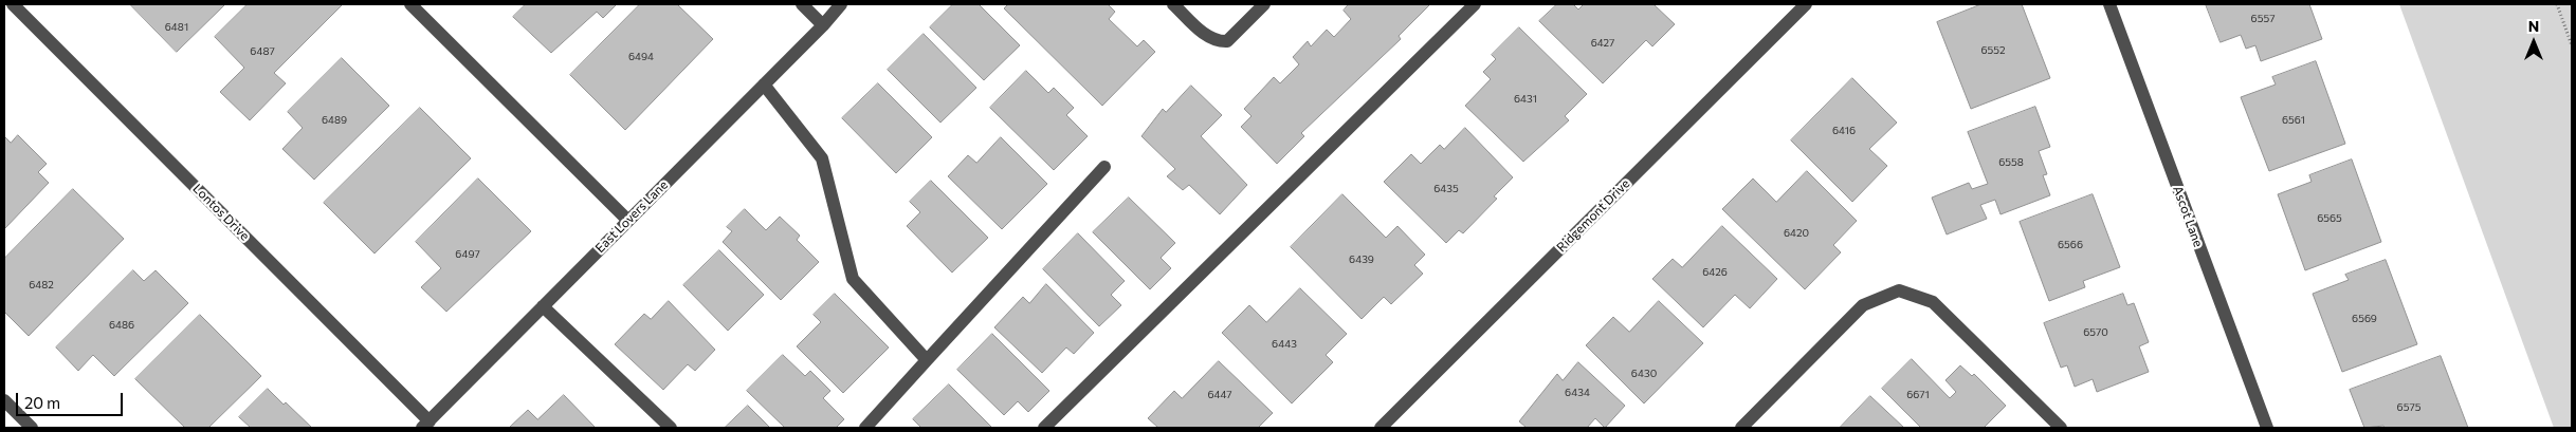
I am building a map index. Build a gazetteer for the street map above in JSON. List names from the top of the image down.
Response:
{
  "streets": {
    "street": [
      "Lontos Drive",
      "Ridgemont Drive",
      "East Lovers Lane",
      "Ascot Lane"
    ]
  },
  "crossings": [
    ["Lontos Drive", "East Lovers Lane"]
  ],
  "house_numbers": [
    "6557",
    "6481",
    "6427",
    "6552",
    "6487",
    "6494",
    "6431",
    "6489",
    "6561",
    "6416",
    "6558",
    "6435",
    "6565",
    "6420",
    "6566",
    "6497",
    "6439",
    "6426",
    "6482",
    "6569",
    "6486",
    "6570",
    "6443",
    "6430",
    "6434",
    "6447",
    "6671",
    "6575"
  ],
  "scale_bar": "20 m",
  "north": "top"
}
